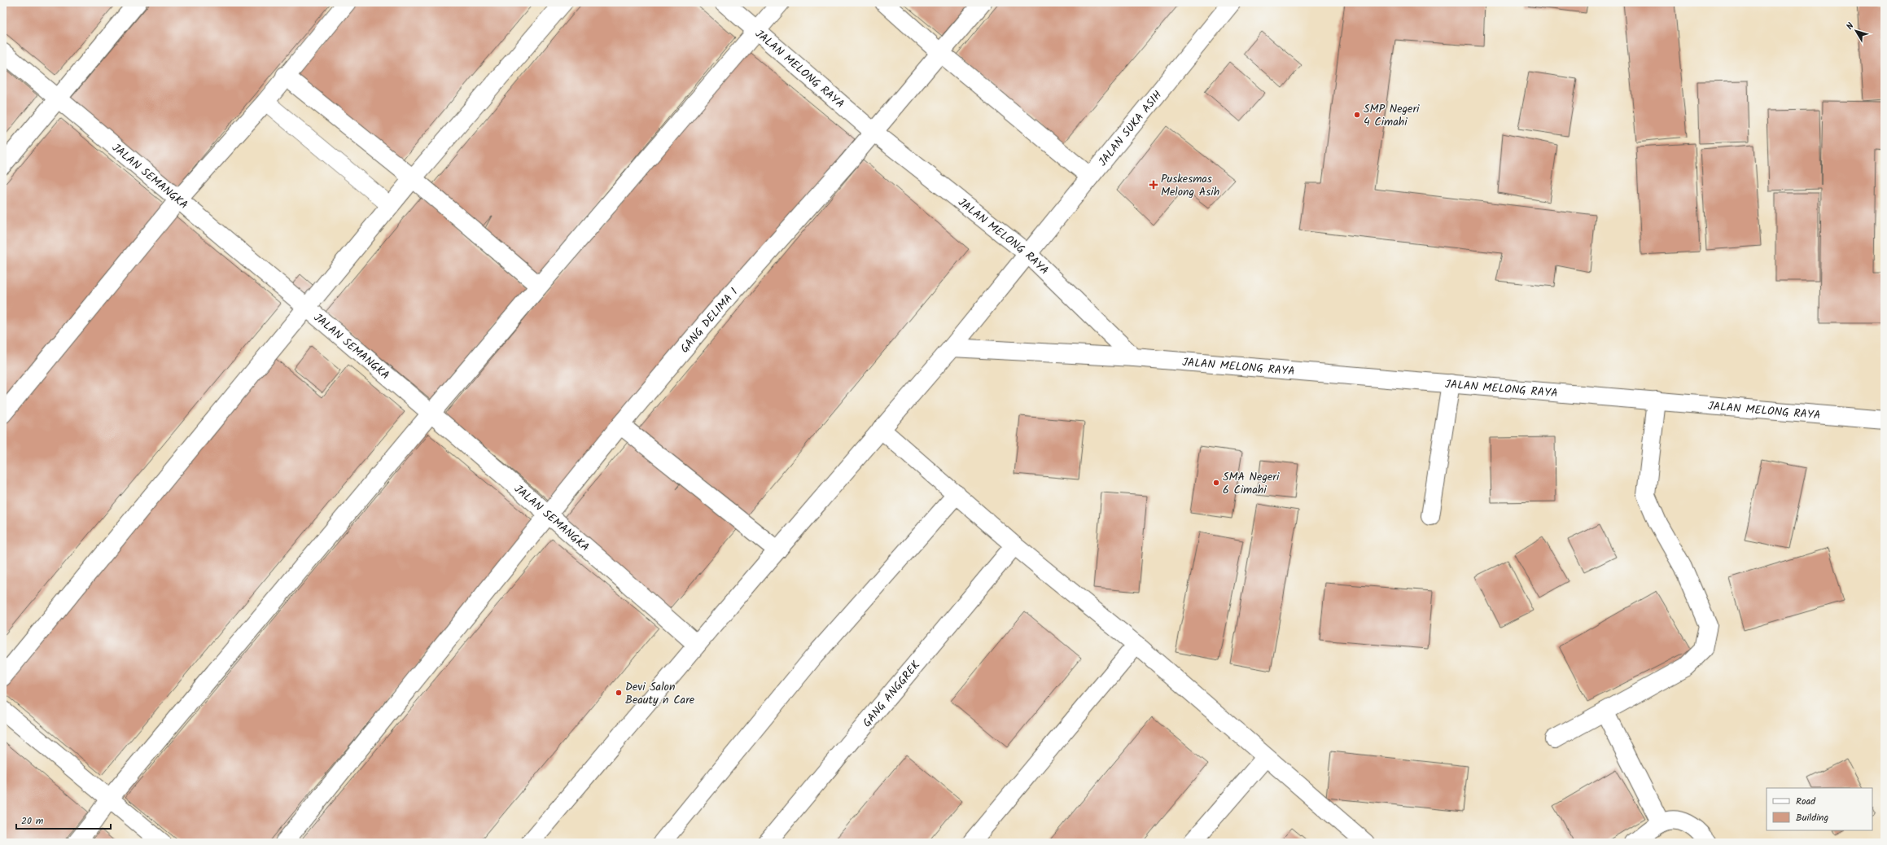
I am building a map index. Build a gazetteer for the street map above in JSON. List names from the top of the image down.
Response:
{
  "streets": {
    "street": [
      "JALAN MELONG RAYA",
      "JALAN SUKA ASIH",
      "JALAN SEMANGKA",
      "GANG DELIMA I",
      "GANG ANGGREK"
    ]
  },
  "crossings": [
    ["JALAN MELONG RAYA", "JALAN SUKA ASIH"],
    ["JALAN MELONG RAYA", "GANG DELIMA I"],
    ["JALAN SUKA ASIH", "JALAN SEMANGKA"],
    ["JALAN SEMANGKA", "GANG DELIMA I"]
  ],
  "places": {
    "other": ["SMP Negeri 4 Cimahi", "SMA Negeri 6 Cimahi", "Devi Salon Beauty n Care"],
    "health": ["Puskesmas Melong Asih"]
  },
  "legend": ["Road", "Building"],
  "scale_bar": "20 m",
  "north": "top left"
}
